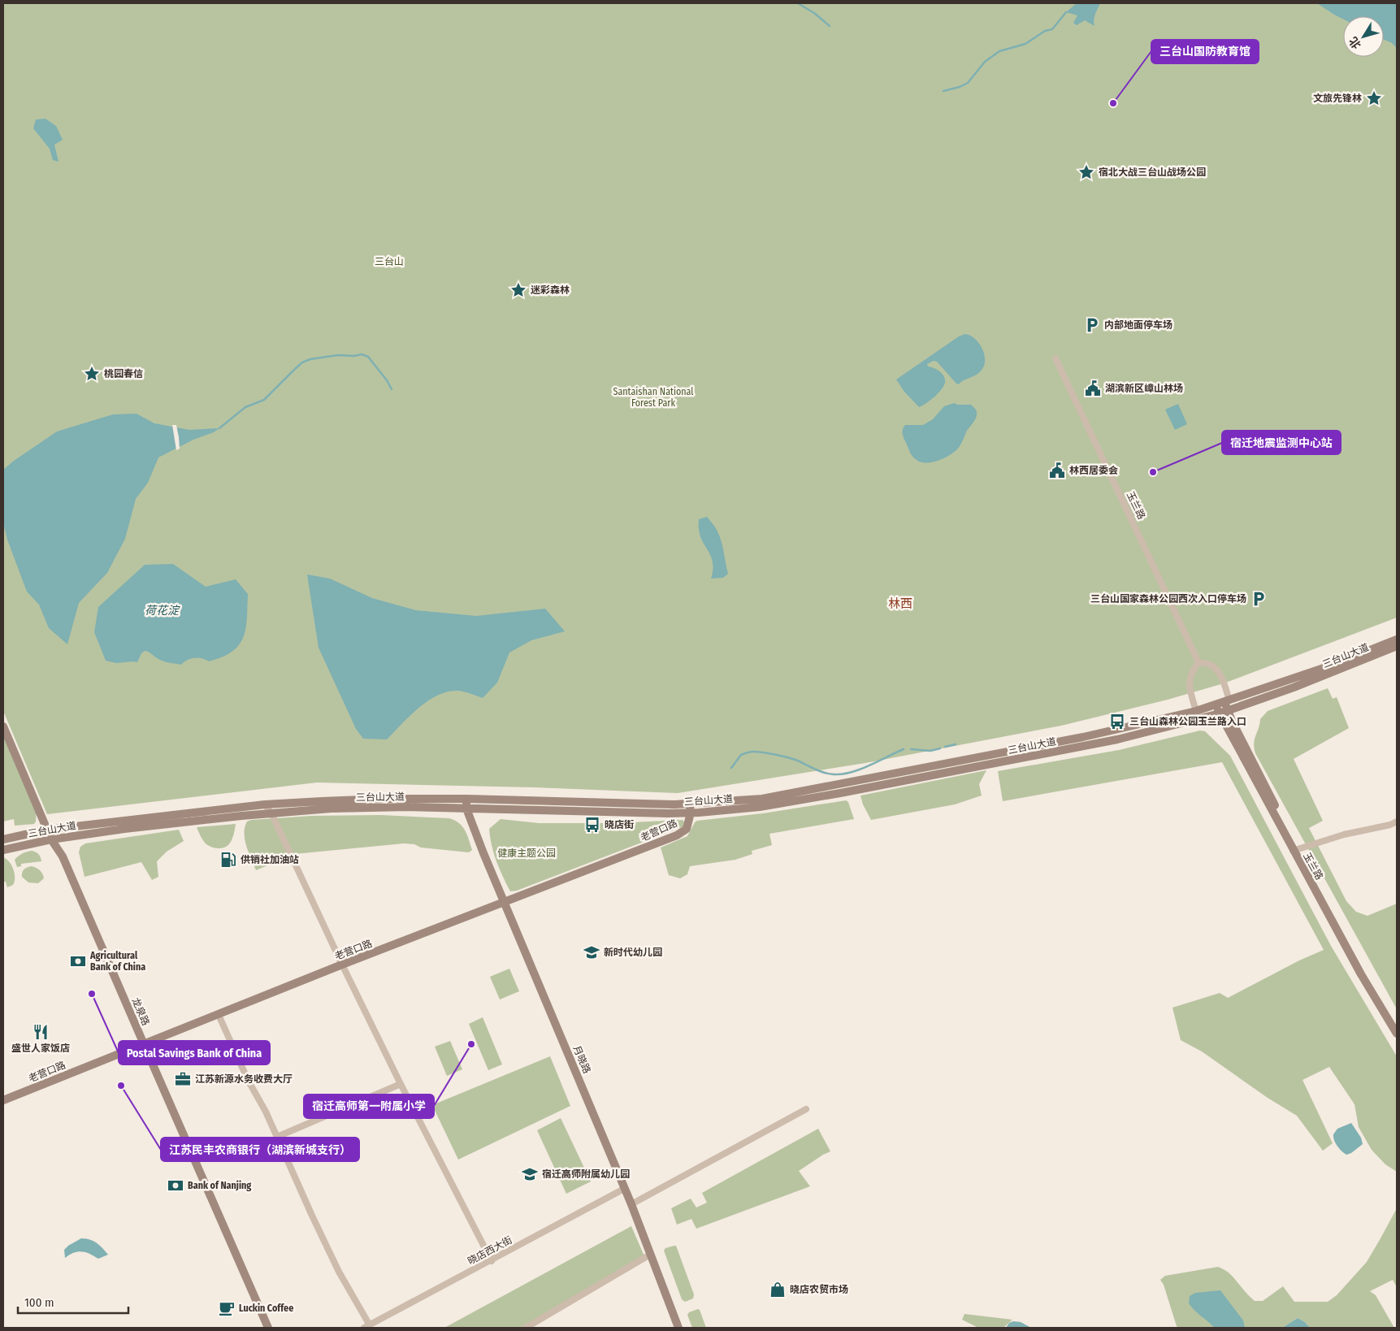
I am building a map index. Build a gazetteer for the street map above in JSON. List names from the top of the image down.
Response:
{
  "streets": {
    "main road": [
      "玉兰路",
      "三台山大道",
      "老营口路",
      "龙泉路",
      "月晓路"
    ],
    "street": ["晓店西大街"]
  },
  "crossings": [
    ["玉兰路", "三台山大道"],
    ["三台山大道", "老营口路"],
    ["三台山大道", "龙泉路"],
    ["三台山大道", "月晓路"],
    ["老营口路", "龙泉路"],
    ["老营口路", "月晓路"],
    ["月晓路", "晓店西大街"]
  ],
  "districts": ["林西"],
  "water": ["荷花淀"],
  "parks": ["三台山", "Santaishan National Forest Park", "健康主题公园"],
  "places": {
    "place": [
      "文旅先锋林",
      "宿北大战三台山战场公园",
      "迷彩森林",
      "桃园春信"
    ],
    "other": [
      "三台山国防教育馆",
      "宿迁地震监测中心站",
      "Postal Savings Bank of China",
      "宿迁高师第一附属小学",
      "江苏民丰农商银行（湖滨新城支行）"
    ],
    "parking": ["内部地面停车场", "三台山国家森林公园西次入口停车场"],
    "public building": ["湖滨新区嶂山林场", "林西居委会"],
    "bus stop": ["三台山森林公园玉兰路入口", "晓店街"],
    "fuel station": ["供销社加油站"],
    "school or university": ["新时代幼儿园", "宿迁高师附属幼儿园"],
    "bank": ["Agricultural Bank of China", "Bank of Nanjing"],
    "restaurant": ["盛世人家饭店"],
    "office": ["江苏新源水务收费大厅"],
    "shop": ["晓店农贸市场"],
    "cafe": ["Luckin Coffee"]
  },
  "scale_bar": "100 m",
  "north": "bottom left"
}
